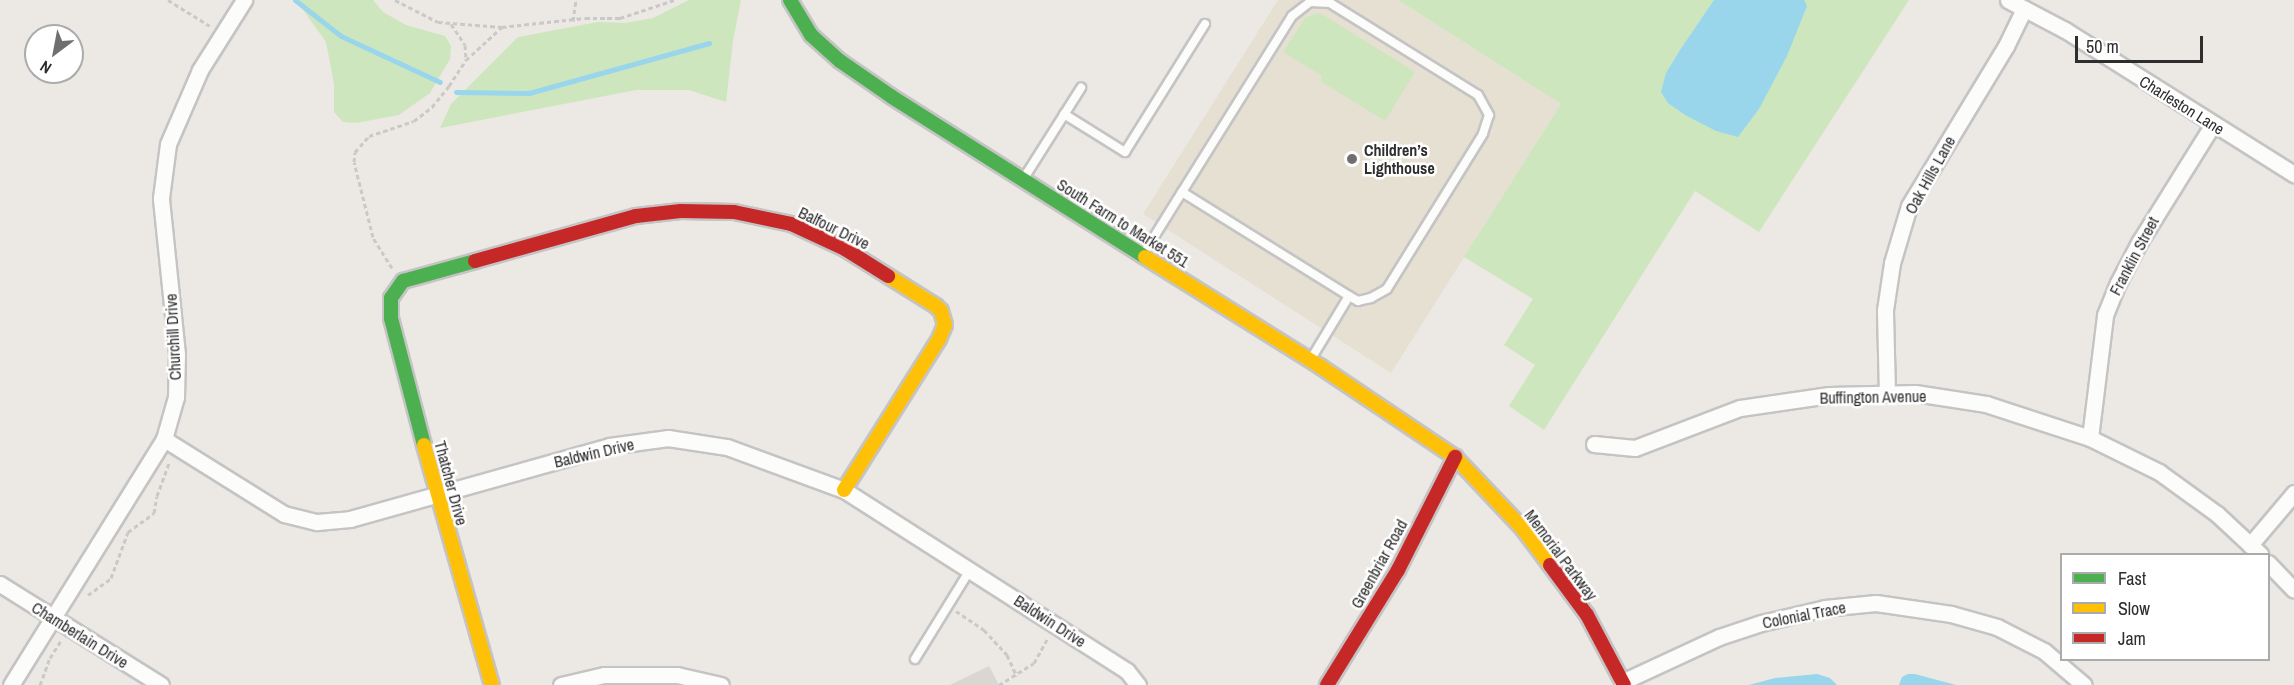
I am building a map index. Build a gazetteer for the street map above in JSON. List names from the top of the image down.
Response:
{
  "streets": {
    "street": [
      "Charleston Lane",
      "Oak Hills Lane",
      "South Farm to Market 551",
      "Balfour Drive",
      "Franklin Street",
      "Churchill Drive",
      "Buffington Avenue",
      "Baldwin Drive",
      "Thatcher Drive",
      "Memorial Parkway",
      "Greenbriar Road",
      "Colonial Trace",
      "Chamberlain Drive"
    ]
  },
  "crossings": [
    ["Charleston Lane", "Oak Hills Lane"],
    ["Charleston Lane", "Franklin Street"],
    ["Oak Hills Lane", "Buffington Avenue"],
    ["South Farm to Market 551", "Memorial Parkway"],
    ["South Farm to Market 551", "Greenbriar Road"],
    ["Balfour Drive", "Baldwin Drive"],
    ["Balfour Drive", "Thatcher Drive"],
    ["Franklin Street", "Buffington Avenue"],
    ["Churchill Drive", "Baldwin Drive"],
    ["Churchill Drive", "Chamberlain Drive"],
    ["Baldwin Drive", "Thatcher Drive"],
    ["Memorial Parkway", "Greenbriar Road"],
    ["Memorial Parkway", "Colonial Trace"]
  ],
  "places": ["Children’s Lighthouse"],
  "legend": ["Fast", "Slow", "Jam"],
  "scale_bar": "50 m",
  "north": "bottom left"
}
